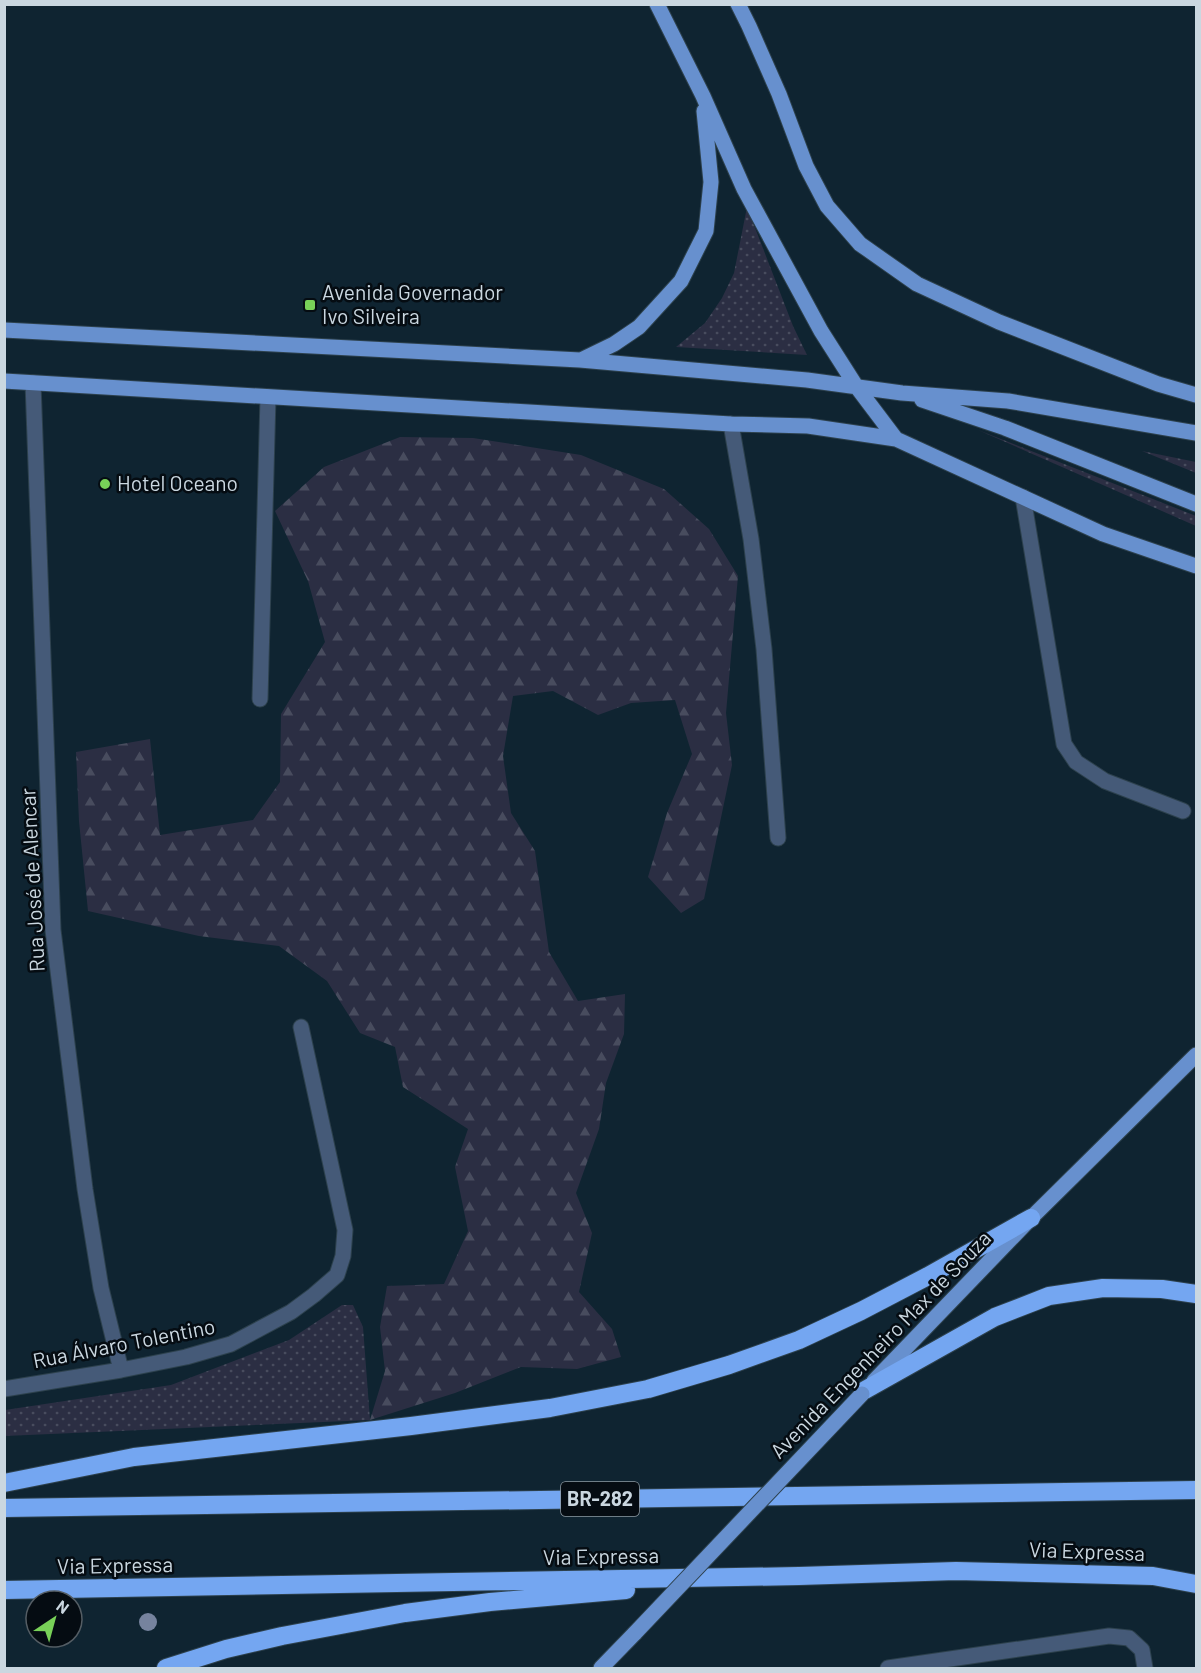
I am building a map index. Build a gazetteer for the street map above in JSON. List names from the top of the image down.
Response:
{
  "streets": {
    "highway": ["BR-282", "Via Expressa"],
    "main road": ["Avenida Engenheiro Max de Souza"],
    "street": ["Rua José de Alencar", "Rua Álvaro Tolentino"]
  },
  "crossings": [
    ["Rua José de Alencar", "Rua Álvaro Tolentino"]
  ],
  "places": {
    "transit": ["Avenida Governador Ivo Silveira"],
    "other": ["Hotel Oceano"]
  },
  "north": "top right"
}
